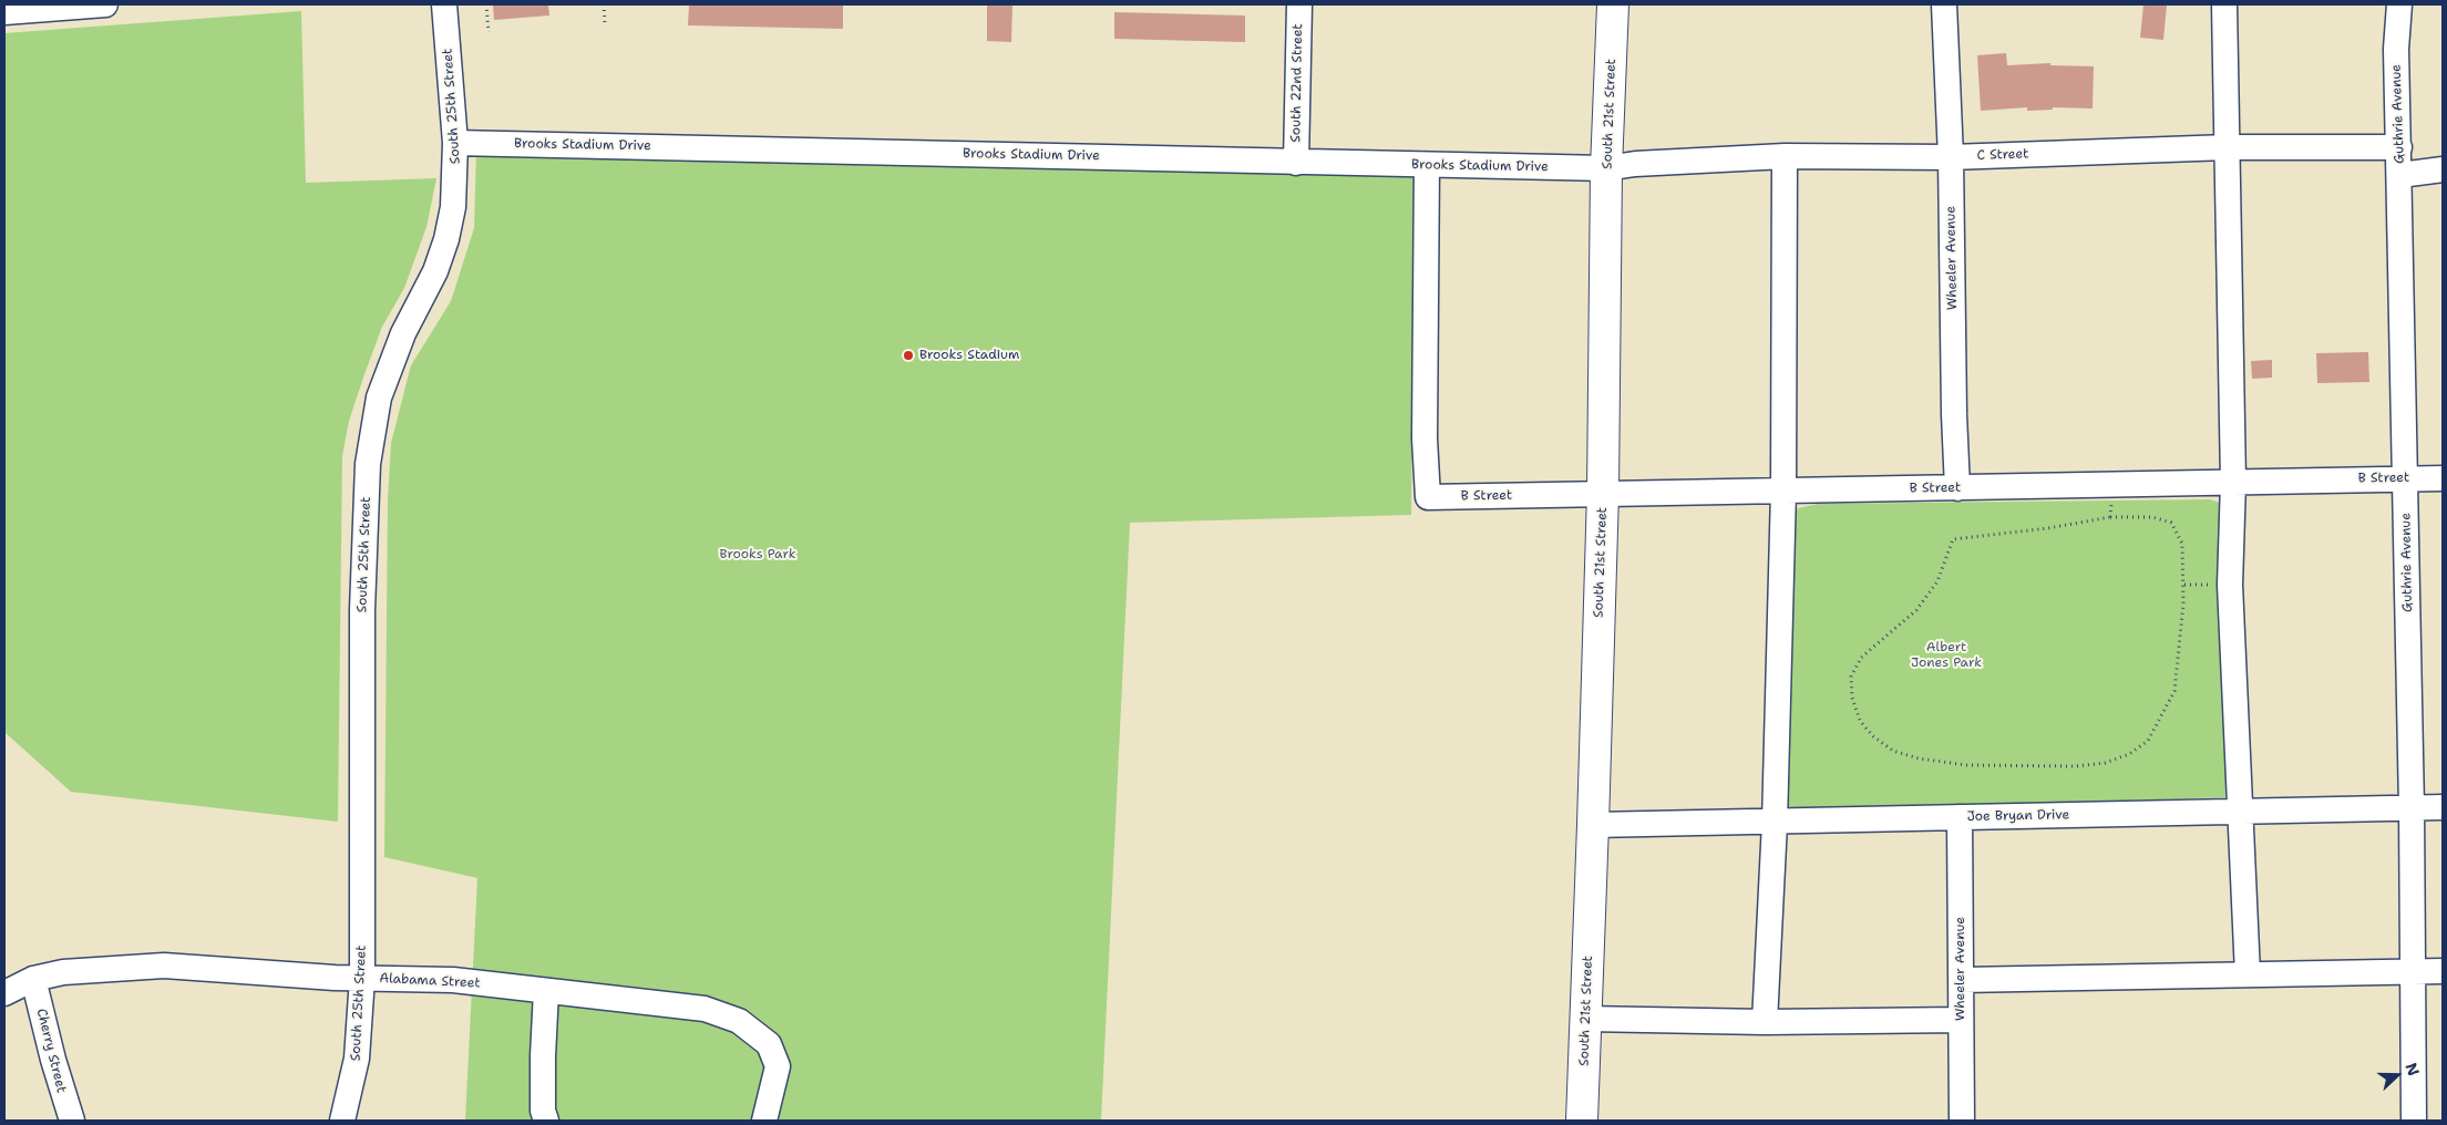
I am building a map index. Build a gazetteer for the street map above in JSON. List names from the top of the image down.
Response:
{
  "streets": {
    "main road": ["South 21st Street"],
    "street": [
      "South 22nd Street",
      "South 25th Street",
      "Guthrie Avenue",
      "Brooks Stadium Drive",
      "C Street",
      "Wheeler Avenue",
      "B Street",
      "Joe Bryan Drive",
      "Alabama Street",
      "Cherry Street"
    ]
  },
  "crossings": [
    ["South 22nd Street", "Brooks Stadium Drive"],
    ["South 25th Street", "Brooks Stadium Drive"],
    ["South 25th Street", "Alabama Street"],
    ["South 21st Street", "Brooks Stadium Drive"],
    ["South 21st Street", "C Street"],
    ["South 21st Street", "B Street"],
    ["South 21st Street", "Joe Bryan Drive"],
    ["Guthrie Avenue", "C Street"],
    ["Guthrie Avenue", "B Street"],
    ["Guthrie Avenue", "Joe Bryan Drive"],
    ["Brooks Stadium Drive", "C Street"],
    ["Brooks Stadium Drive", "B Street"],
    ["C Street", "Wheeler Avenue"],
    ["Wheeler Avenue", "B Street"],
    ["Wheeler Avenue", "Joe Bryan Drive"],
    ["Alabama Street", "Cherry Street"]
  ],
  "parks": ["Brooks Park", "Albert Jones Park"],
  "places": ["Brooks Stadium"],
  "north": "right"
}
